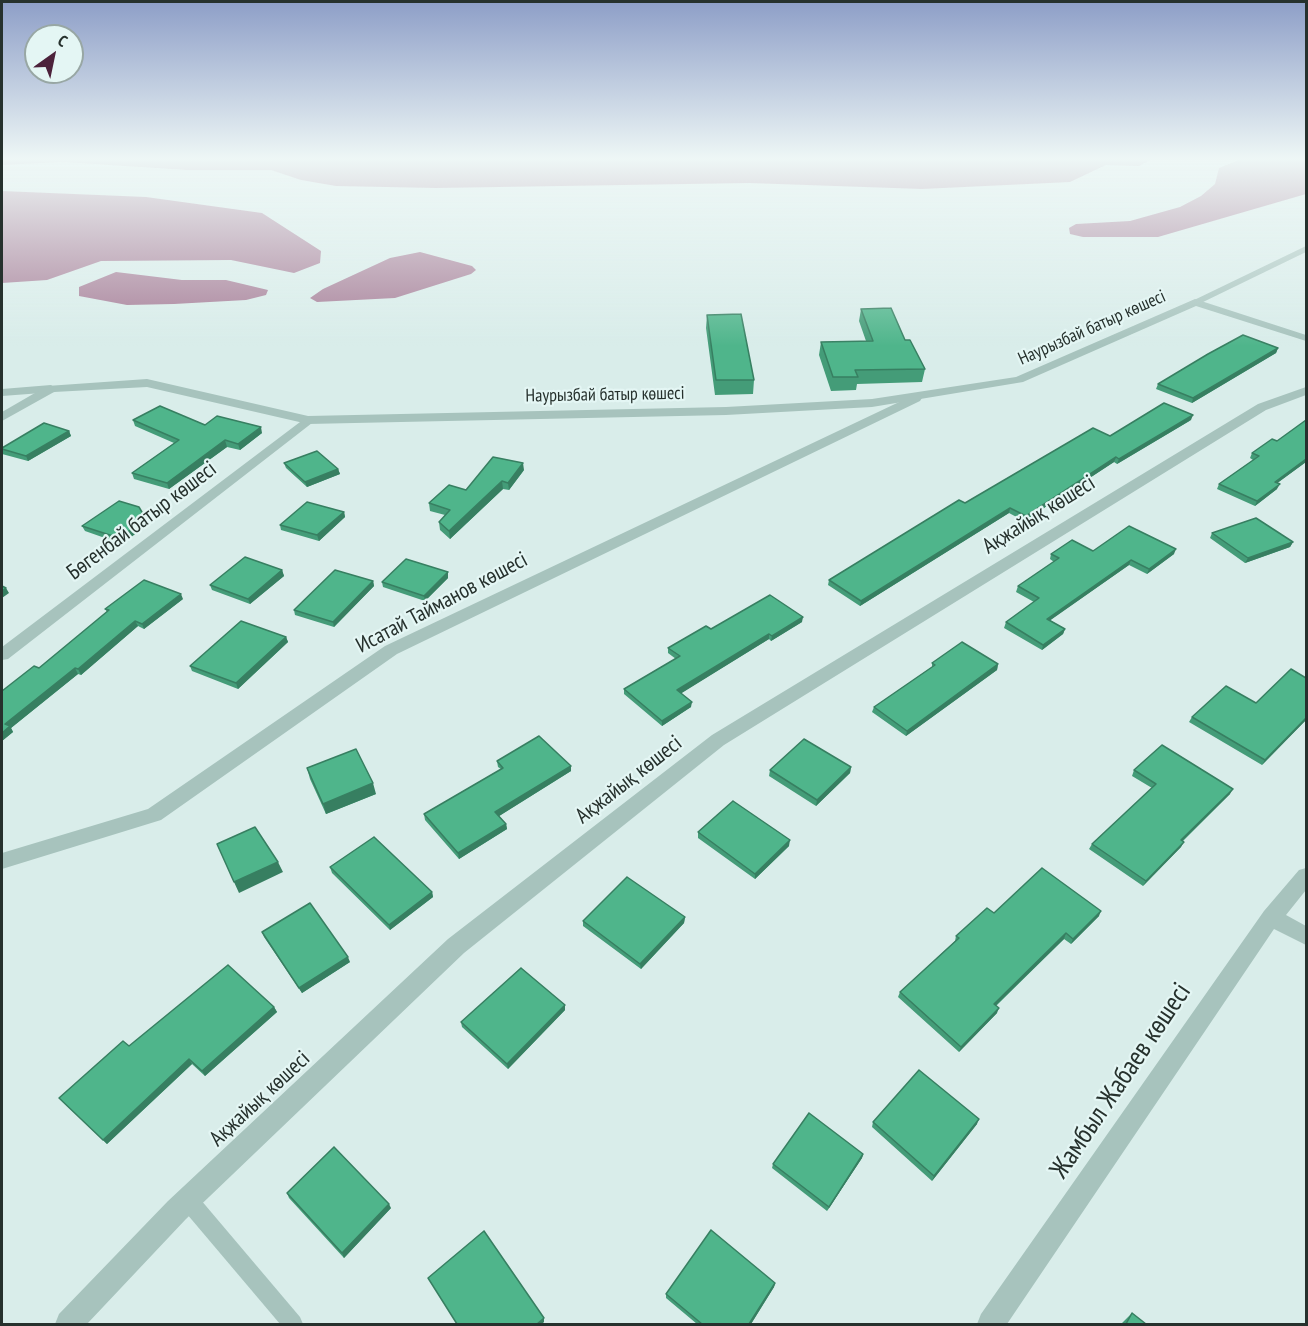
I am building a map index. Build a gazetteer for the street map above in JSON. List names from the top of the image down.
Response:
{
  "streets": {
    "street": [
      "Наурызбай батыр көшесі",
      "Ақжайық көшесі",
      "Бөгенбай батыр көшесі",
      "Исатай Тайманов көшесі",
      "Жамбыл Жабаев көшесі"
    ]
  },
  "crossings": [
    ["Наурызбай батыр көшесі", "Бөгенбай батыр көшесі"],
    ["Наурызбай батыр көшесі", "Исатай Тайманов көшесі"]
  ],
  "north": "top right"
}
